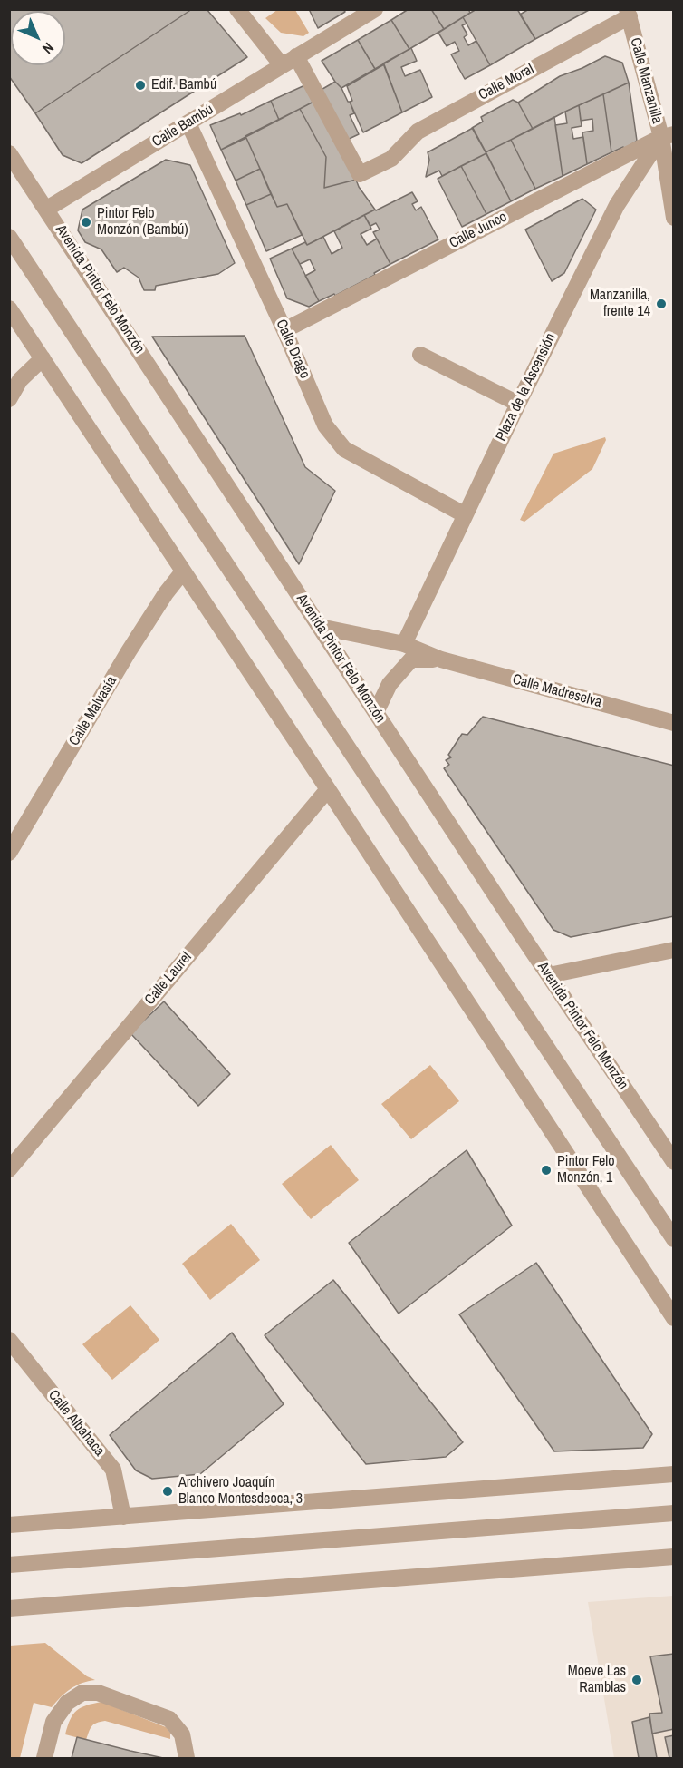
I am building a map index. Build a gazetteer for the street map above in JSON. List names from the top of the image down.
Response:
{
  "streets": {
    "street": [
      "Calle Manzanilla",
      "Calle Moral",
      "Calle Bambú",
      "Calle Junco",
      "Avenida Pintor Felo Monzón",
      "Calle Drago",
      "Plaza de la Ascensión",
      "Calle Madreselva",
      "Calle Malvasía",
      "Calle Laurel",
      "Calle Albahaca"
    ]
  },
  "crossings": [
    ["Calle Manzanilla", "Calle Moral"],
    ["Calle Manzanilla", "Calle Junco"],
    ["Calle Manzanilla", "Plaza de la Ascensión"],
    ["Calle Moral", "Calle Bambú"],
    ["Calle Bambú", "Avenida Pintor Felo Monzón"],
    ["Calle Bambú", "Calle Drago"],
    ["Calle Junco", "Calle Drago"],
    ["Calle Junco", "Plaza de la Ascensión"],
    ["Avenida Pintor Felo Monzón", "Calle Madreselva"],
    ["Calle Drago", "Plaza de la Ascensión"],
    ["Plaza de la Ascensión", "Calle Madreselva"]
  ],
  "places": [
    "Edif. Bambú",
    "Pintor Felo Monzón (Bambú)",
    "Manzanilla, frente 14",
    "Pintor Felo Monzón, 1",
    "Archivero Joaquín Blanco Montesdeoca, 3",
    "Moeve Las Ramblas"
  ],
  "north": "bottom right"
}
